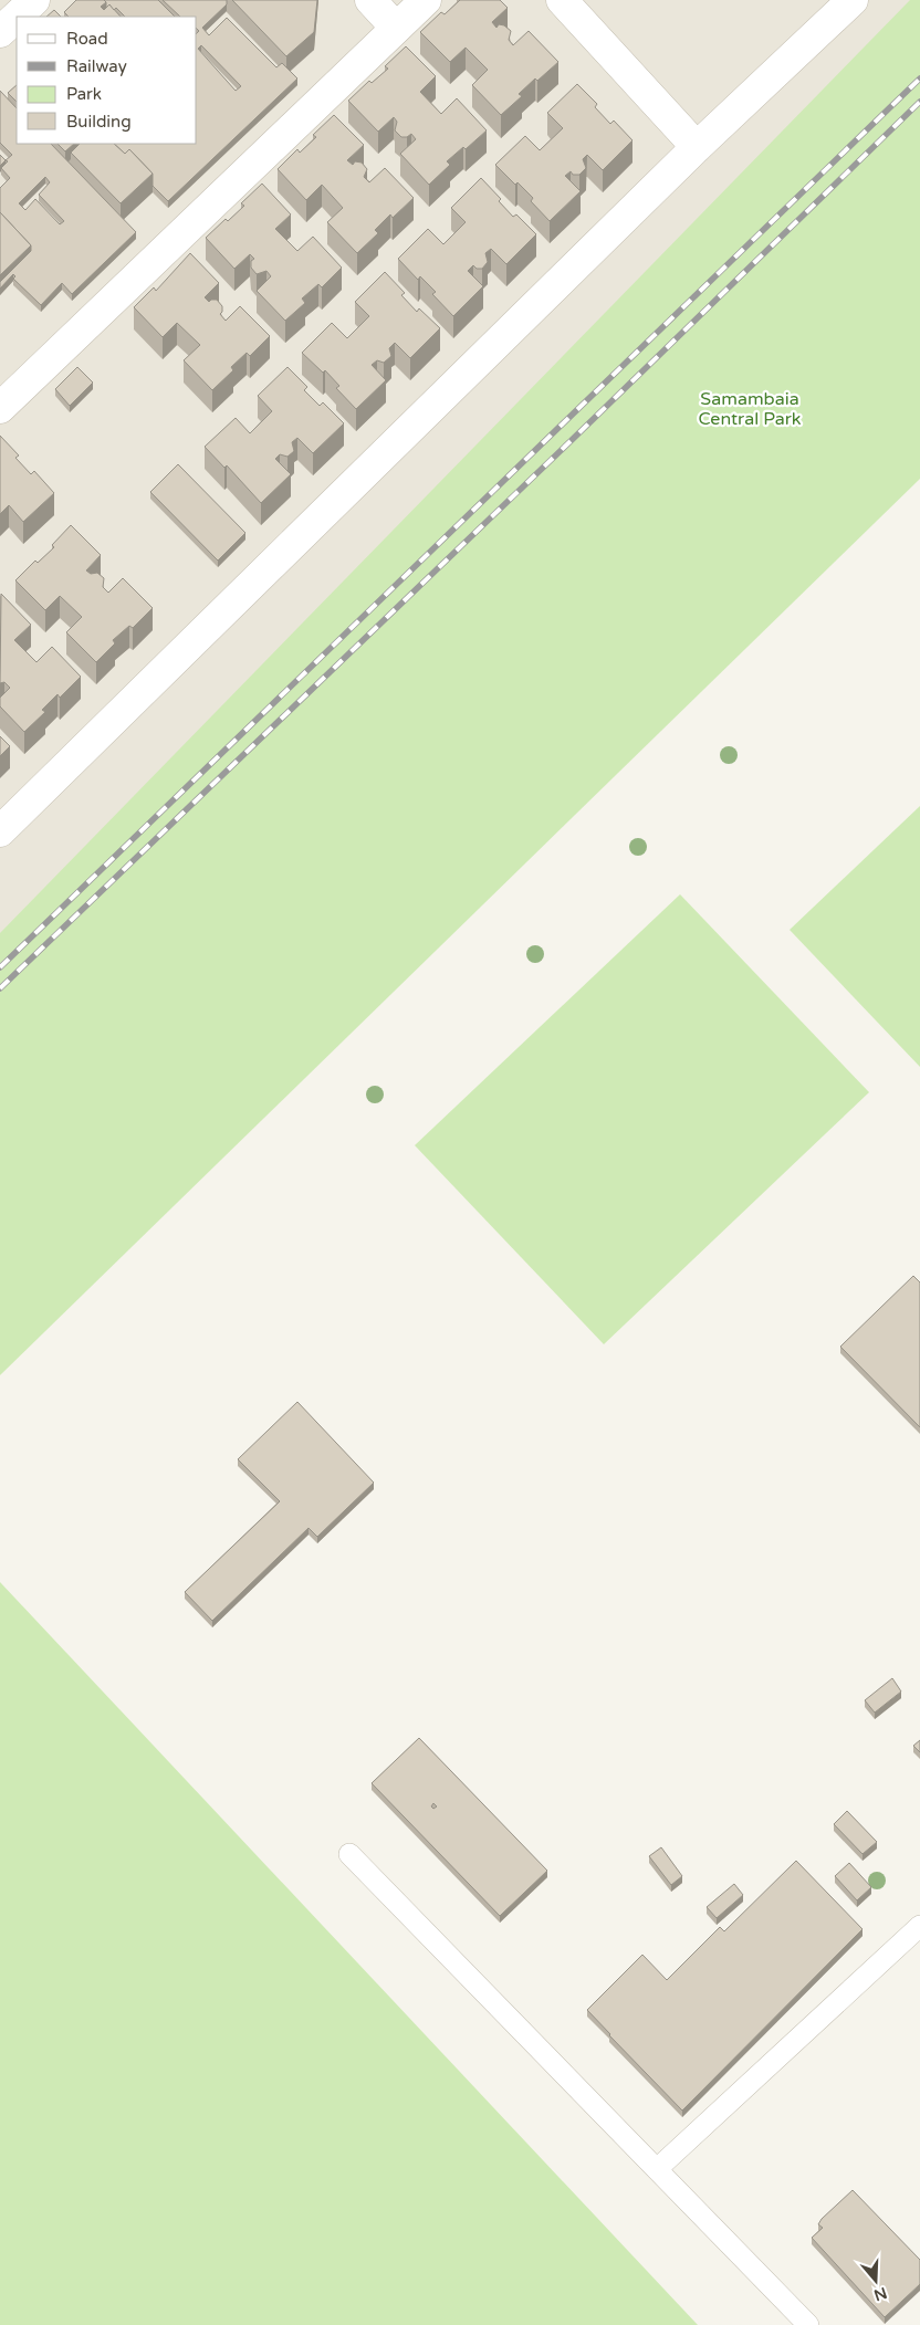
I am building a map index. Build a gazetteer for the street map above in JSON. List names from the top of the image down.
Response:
{
  "parks": ["Samambaia Central Park"],
  "legend": [
    "Road",
    "Railway",
    "Park",
    "Building"
  ],
  "north": "bottom"
}
